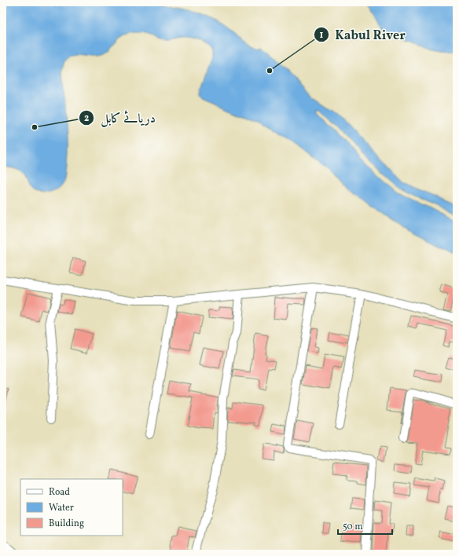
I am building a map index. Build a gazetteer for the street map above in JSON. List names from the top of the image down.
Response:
{
  "places": ["Kabul River", "دریائے کابل"],
  "legend": ["Road", "Water", "Building"],
  "scale_bar": "50 m"
}
